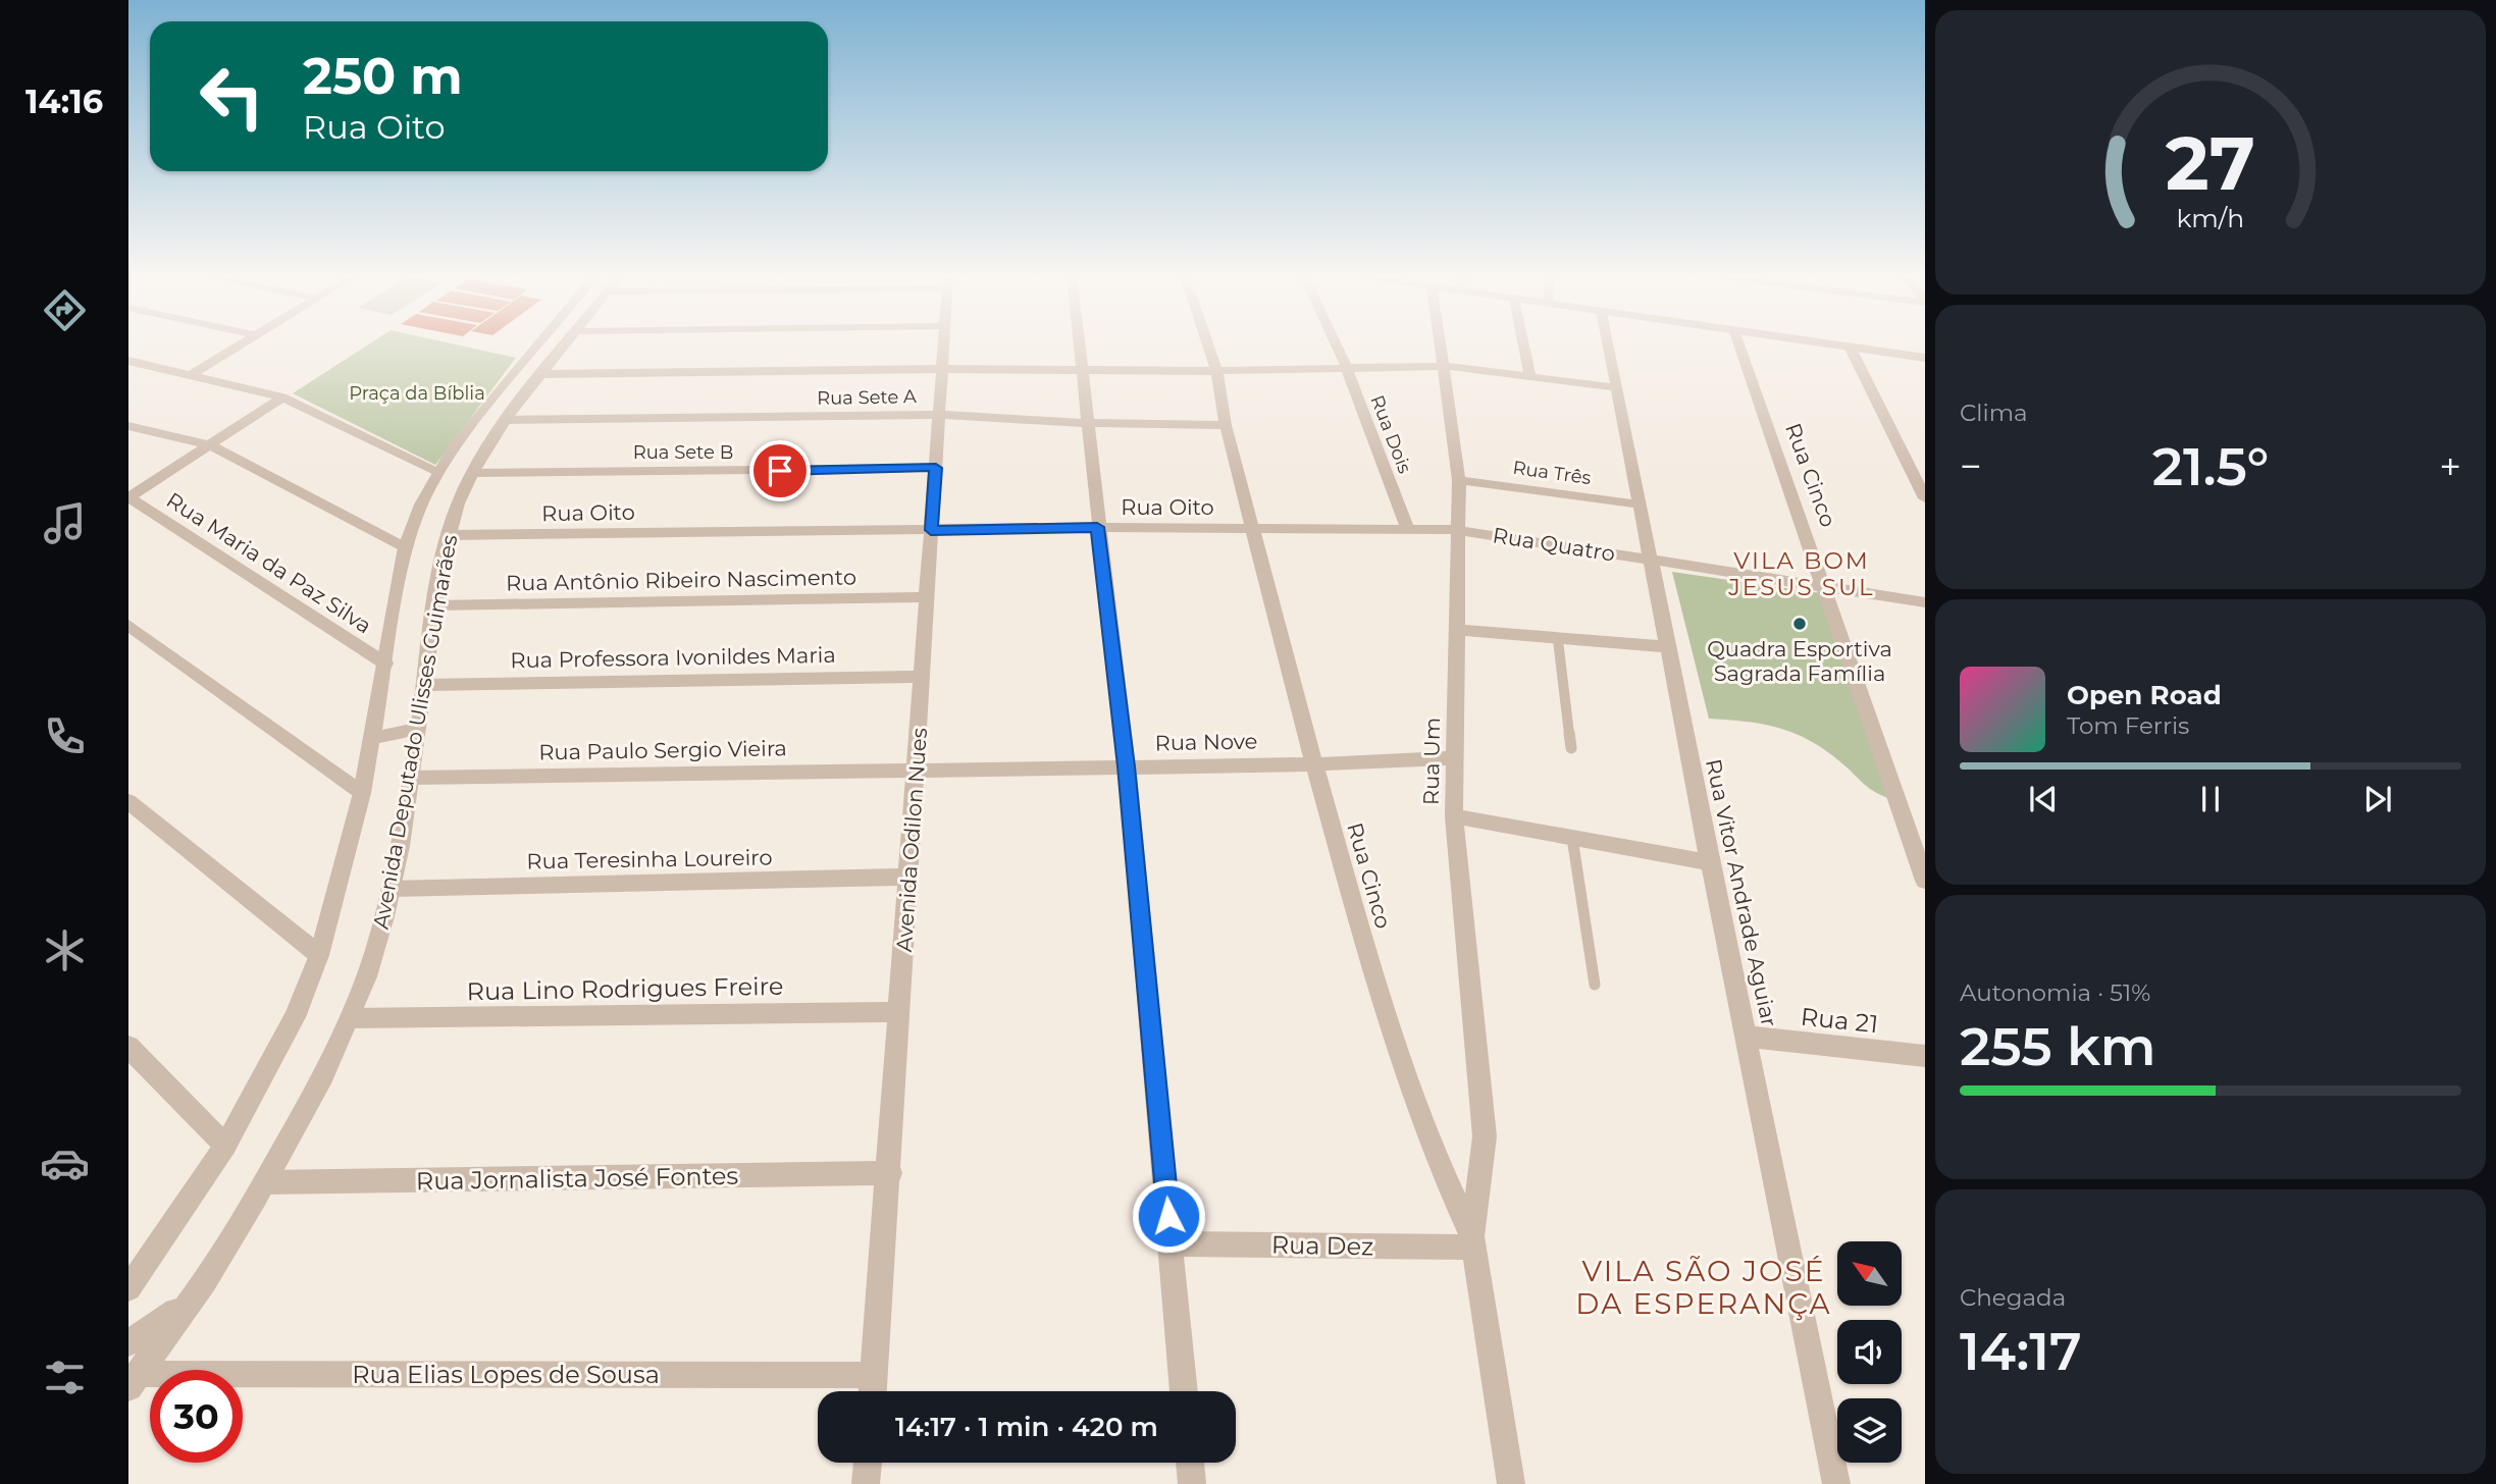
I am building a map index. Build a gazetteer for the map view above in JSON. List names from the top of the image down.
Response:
{
  "streets": {
    "street": [
      "Rua Sete A",
      "Rua Dois",
      "Rua Sete B",
      "Rua Três",
      "Rua Cinco",
      "Rua Oito",
      "Rua Quatro",
      "Rua Maria da Paz Silva",
      "Rua Antônio Ribeiro Nascimento",
      "Rua Professora Ivonildes Maria",
      "Avenida Deputado Ulisses Guimarães",
      "Rua Nove",
      "Rua Paulo Sergio Vieira",
      "Rua Um",
      "Avenida Odilon Nues",
      "Rua Teresinha Loureiro",
      "Rua Vitor Andrade Aguiar",
      "Rua Lino Rodrigues Freire",
      "Rua 21",
      "Rua Jornalista José Fontes",
      "Rua Dez",
      "Rua Elias Lopes de Sousa"
    ]
  },
  "crossings": [
    ["Rua Sete A", "Rua Cinco"],
    ["Rua Sete A", "Avenida Deputado Ulisses Guimarães"],
    ["Rua Sete A", "Avenida Odilon Nues"],
    ["Rua Dois", "Rua Oito"],
    ["Rua Sete B", "Avenida Deputado Ulisses Guimarães"],
    ["Rua Sete B", "Avenida Odilon Nues"],
    ["Rua Três", "Rua Um"],
    ["Rua Três", "Rua Vitor Andrade Aguiar"],
    ["Rua Cinco", "Rua Oito"],
    ["Rua Cinco", "Rua Quatro"],
    ["Rua Cinco", "Rua Nove"],
    ["Rua Cinco", "Rua Um"],
    ["Rua Cinco", "Rua Dez"],
    ["Rua Oito", "Rua Quatro"],
    ["Rua Oito", "Avenida Deputado Ulisses Guimarães"],
    ["Rua Oito", "Rua Um"],
    ["Rua Oito", "Avenida Odilon Nues"],
    ["Rua Quatro", "Rua Um"],
    ["Rua Quatro", "Rua Vitor Andrade Aguiar"],
    ["Rua Maria da Paz Silva", "Avenida Deputado Ulisses Guimarães"],
    ["Rua Antônio Ribeiro Nascimento", "Avenida Deputado Ulisses Guimarães"],
    ["Rua Antônio Ribeiro Nascimento", "Avenida Odilon Nues"],
    ["Rua Professora Ivonildes Maria", "Avenida Deputado Ulisses Guimarães"],
    ["Rua Professora Ivonildes Maria", "Avenida Odilon Nues"],
    ["Avenida Deputado Ulisses Guimarães", "Rua Paulo Sergio Vieira"],
    ["Avenida Deputado Ulisses Guimarães", "Rua Teresinha Loureiro"],
    ["Avenida Deputado Ulisses Guimarães", "Rua Lino Rodrigues Freire"],
    ["Avenida Deputado Ulisses Guimarães", "Rua Jornalista José Fontes"],
    ["Avenida Deputado Ulisses Guimarães", "Rua Elias Lopes de Sousa"],
    ["Rua Nove", "Rua Paulo Sergio Vieira"],
    ["Rua Nove", "Rua Um"],
    ["Rua Nove", "Avenida Odilon Nues"],
    ["Rua Paulo Sergio Vieira", "Avenida Odilon Nues"],
    ["Rua Um", "Rua Dez"],
    ["Avenida Odilon Nues", "Rua Teresinha Loureiro"],
    ["Avenida Odilon Nues", "Rua Lino Rodrigues Freire"],
    ["Avenida Odilon Nues", "Rua Jornalista José Fontes"],
    ["Avenida Odilon Nues", "Rua Elias Lopes de Sousa"],
    ["Rua Vitor Andrade Aguiar", "Rua 21"]
  ],
  "districts": ["VILA BOM JESUS SUL", "VILA SÃO JOSÉ DA ESPERANÇA"],
  "parks": ["Praça da Bíblia"],
  "places": ["Quadra Esportiva Sagrada Família"],
  "north": "top left",
  "page": {
    "tabs": "14:16",
    "turn": ["250 m", "Rua Oito"],
    "tile": [
      "Clima",
      ["Autonomia · 51%", "255 km"],
      ["Chegada", "14:17"]
    ],
    "heat": ["−", "21.5°", "+"],
    "song": ["Open Road", "Tom Ferris"],
    "limit": "30",
    "trip": "14:17 · 1 min · 420 m",
    "gauge": ["27", "km/h"]
  }
}
